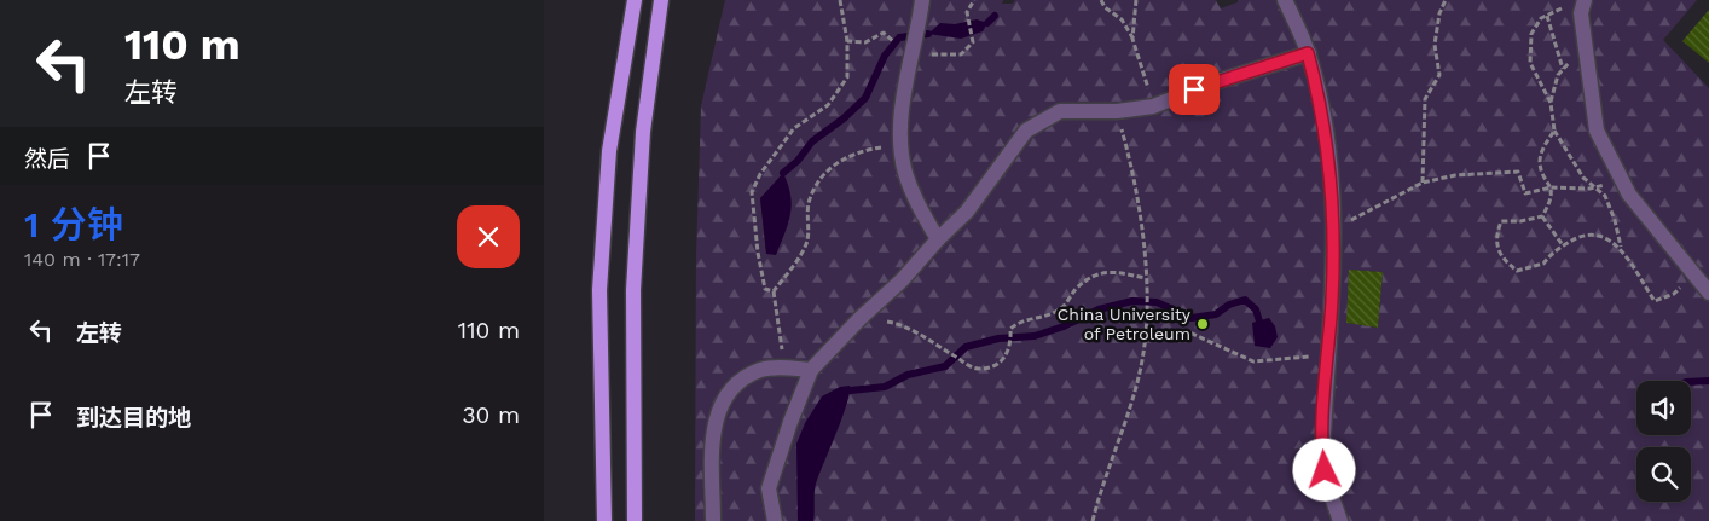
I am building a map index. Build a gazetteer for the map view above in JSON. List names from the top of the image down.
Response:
{
  "places": ["China University of Petroleum"],
  "page": {
    "turn": ["110 m", "左转"],
    "then": "然后",
    "heading": ["1 分钟", "140 m · 17:17"],
    "list": [
      {
        "name": "左转",
        "value": "110 m"
      },
      {
        "name": "到达目的地",
        "value": "30 m"
      }
    ]
  }
}
